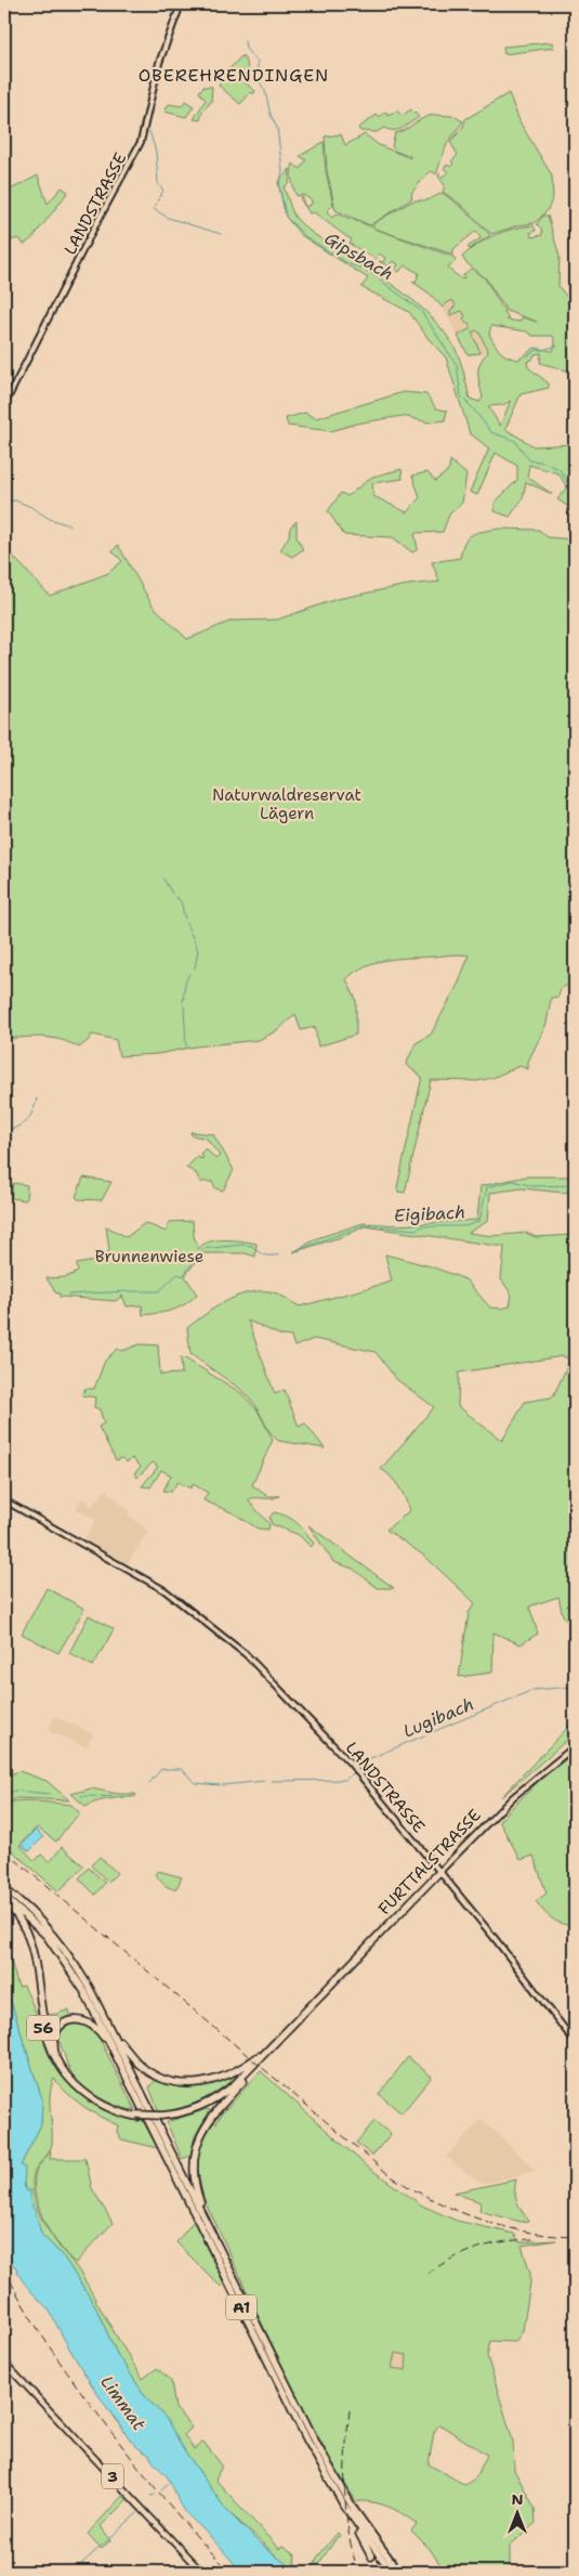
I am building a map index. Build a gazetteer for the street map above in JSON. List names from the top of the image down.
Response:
{
  "streets": {
    "highway": ["FURTTALSTRASSE", "56", "A1"],
    "main road": ["LANDSTRASSE", "3"]
  },
  "crossings": [
    ["LANDSTRASSE", "FURTTALSTRASSE"]
  ],
  "districts": ["OBEREHRENDINGEN"],
  "water": [
    "Gipsbach",
    "Eigibach",
    "Lugibach",
    "Limmat"
  ],
  "parks": ["Naturwaldreservat Lägern", "Brunnenwiese"],
  "north": "top"
}
